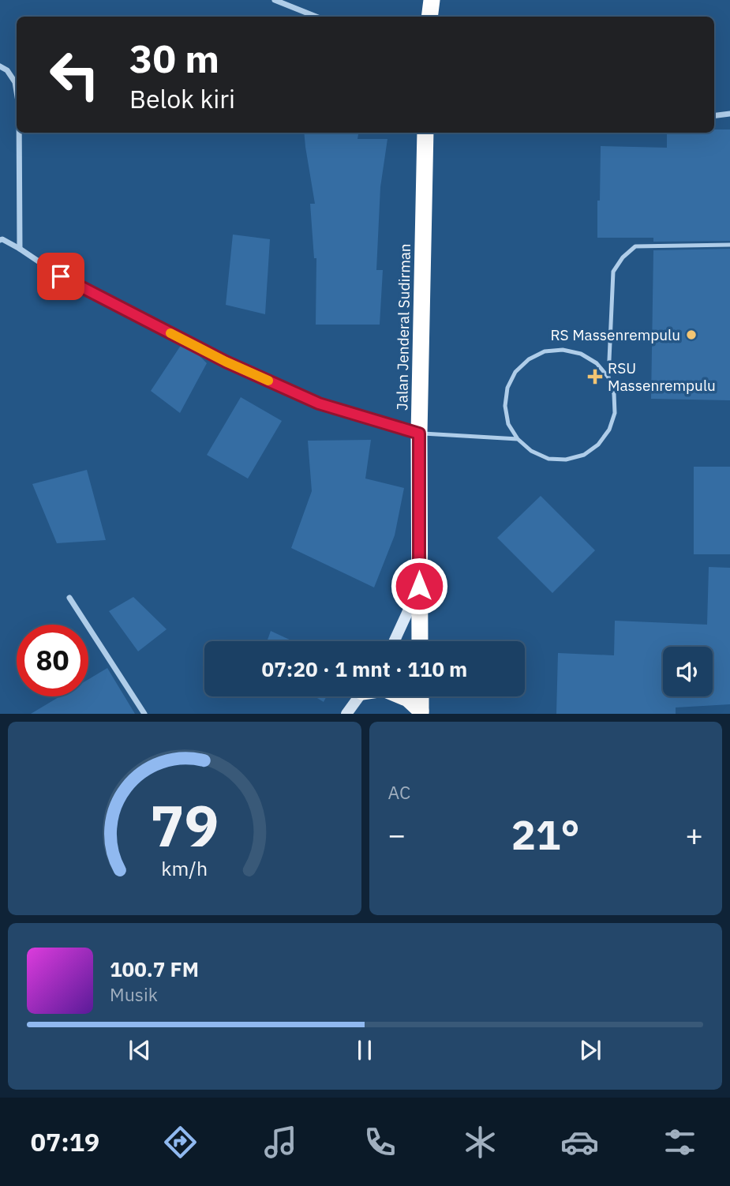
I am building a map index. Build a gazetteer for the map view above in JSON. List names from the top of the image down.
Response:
{
  "streets": {
    "highway": ["Jalan Jenderal Sudirman"]
  },
  "places": {
    "other": ["RS Massenrempulu"],
    "health": ["RSU Massenrempulu"]
  },
  "page": {
    "turn": ["30 m", "Belok kiri"],
    "limit": "80",
    "trip": "07:20 · 1 mnt · 110 m",
    "tile": "AC",
    "heat": ["−", "21°", "+"],
    "song": ["100.7 FM", "Musik"],
    "tabs": "07:19",
    "gauge": ["79", "km/h"]
  }
}
